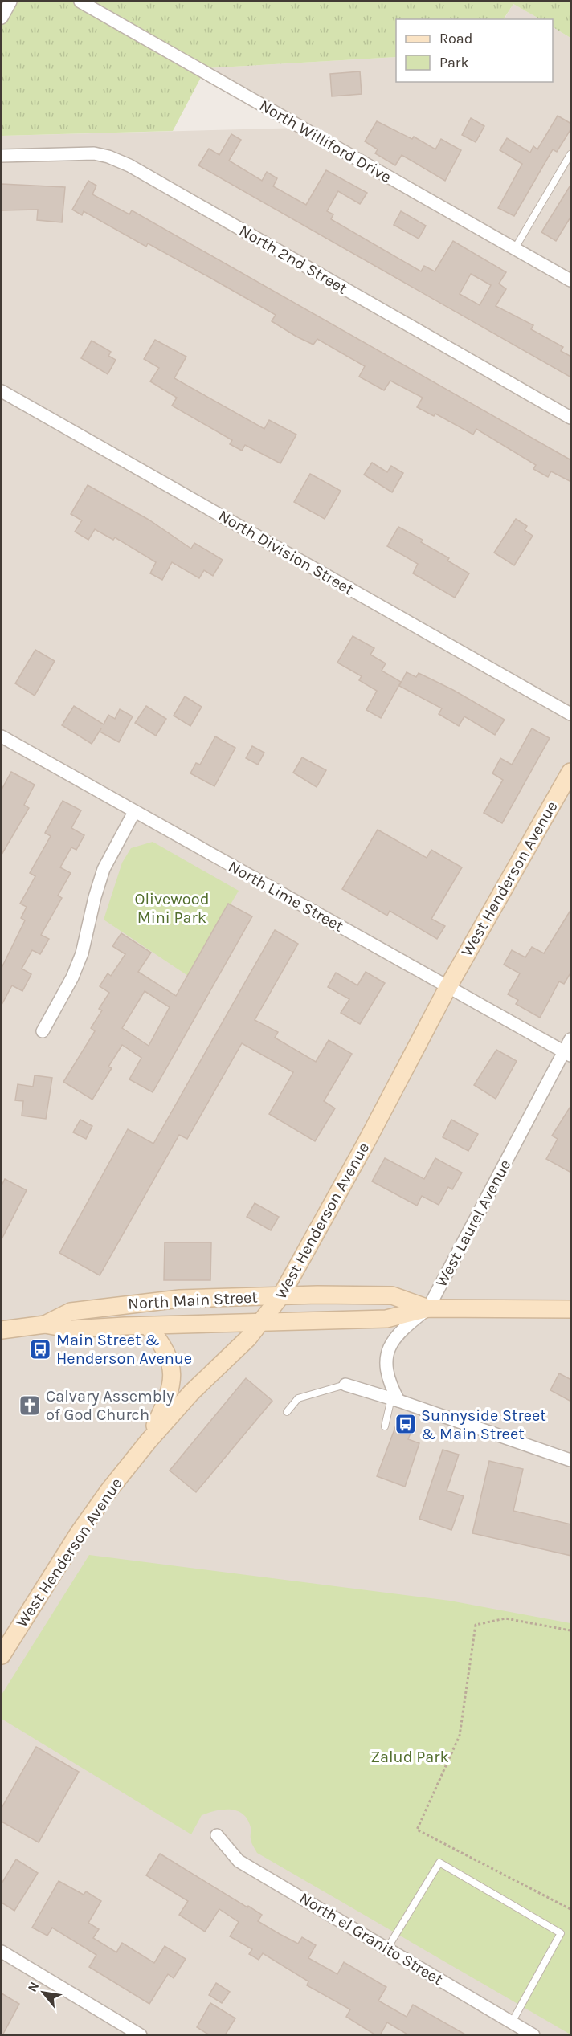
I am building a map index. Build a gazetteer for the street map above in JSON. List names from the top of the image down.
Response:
{
  "streets": {
    "main road": ["West Henderson Avenue", "North Main Street"],
    "street": [
      "North Williford Drive",
      "North 2nd Street",
      "North Division Street",
      "North Lime Street",
      "West Laurel Avenue",
      "North el Granito Street"
    ]
  },
  "crossings": [
    ["West Henderson Avenue", "North Lime Street"],
    ["West Henderson Avenue", "North Main Street"],
    ["North Lime Street", "West Laurel Avenue"],
    ["West Laurel Avenue", "North Main Street"]
  ],
  "parks": ["Olivewood Mini Park", "Zalud Park"],
  "places": {
    "bus stop": ["Main Street & Henderson Avenue", "Sunnyside Street & Main Street"],
    "church": ["Calvary Assembly of God Church"]
  },
  "legend": ["Road", "Park"],
  "north": "top left"
}
